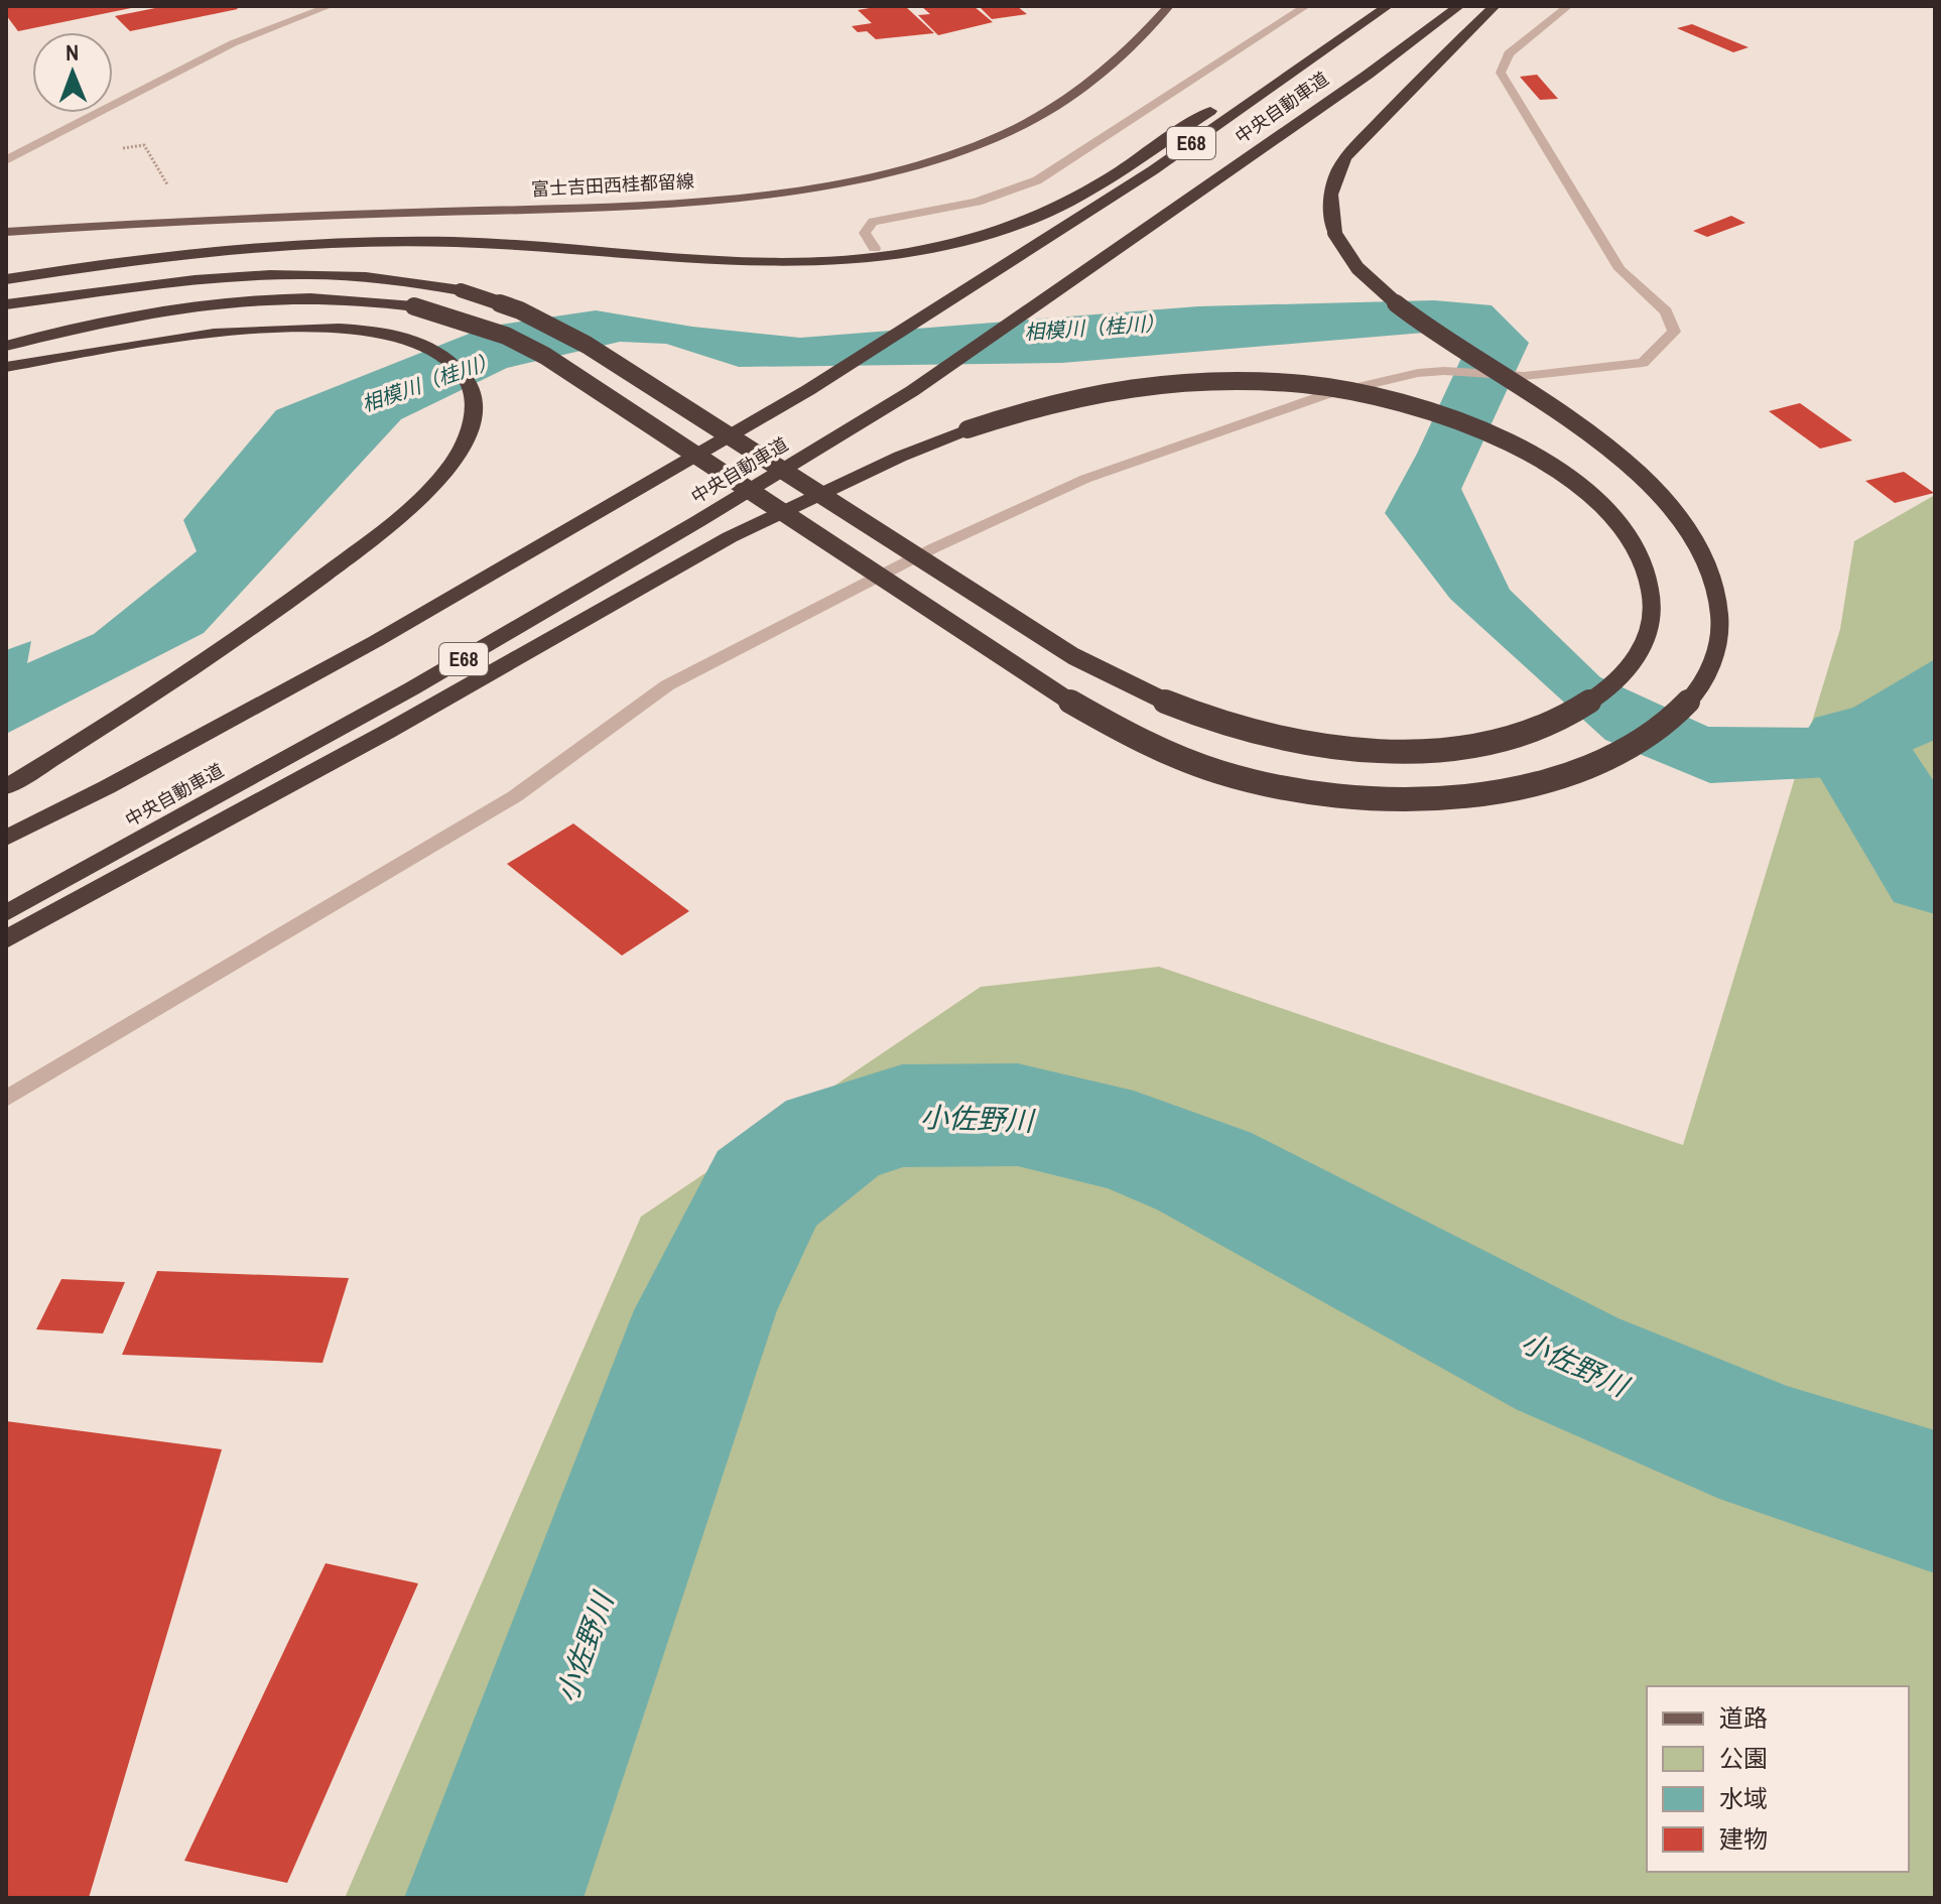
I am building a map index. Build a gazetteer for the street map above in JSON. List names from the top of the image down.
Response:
{
  "streets": {
    "highway": ["中央自動車道", "E68"],
    "main road": ["富士吉田西桂都留線"]
  },
  "water": ["相模川（桂川）", "小佐野川"],
  "legend": [
    "道路",
    "公園",
    "水域",
    "建物"
  ],
  "north": "top"
}
